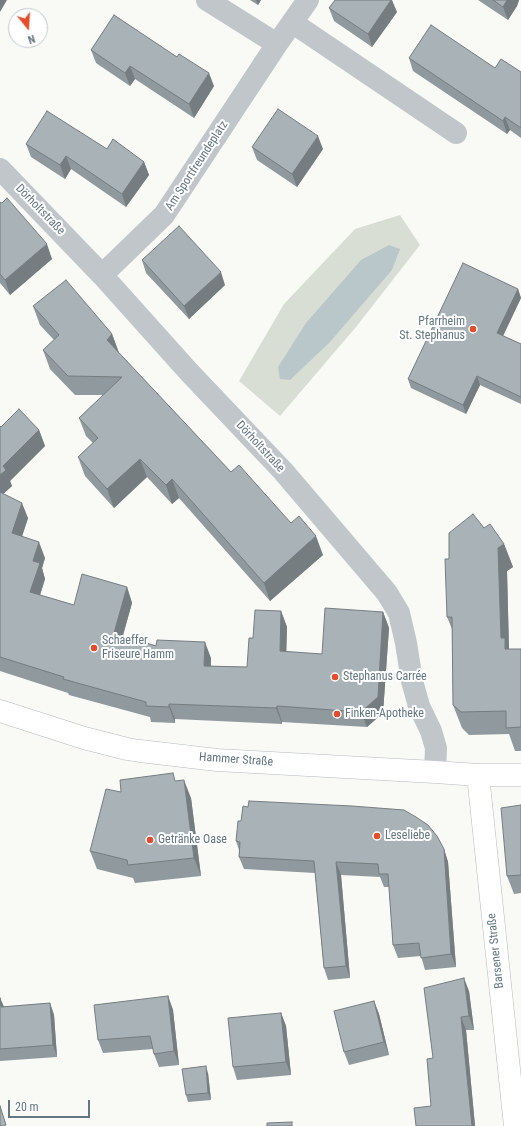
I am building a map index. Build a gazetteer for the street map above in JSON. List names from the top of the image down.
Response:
{
  "streets": {
    "main road": ["Hammer Straße", "Barsener Straße"],
    "street": ["Am Sportfreundeplatz", "Dörholtstraße"]
  },
  "crossings": [
    ["Am Sportfreundeplatz", "Dörholtstraße"],
    ["Dörholtstraße", "Hammer Straße"],
    ["Hammer Straße", "Barsener Straße"]
  ],
  "places": [
    "Pfarrheim St. Stephanus",
    "Schaeffer Friseure Hamm",
    "Stephanus Carrée",
    "Finken-Apotheke",
    "Leseliebe",
    "Getränke Oase"
  ],
  "scale_bar": "20 m",
  "north": "bottom"
}
